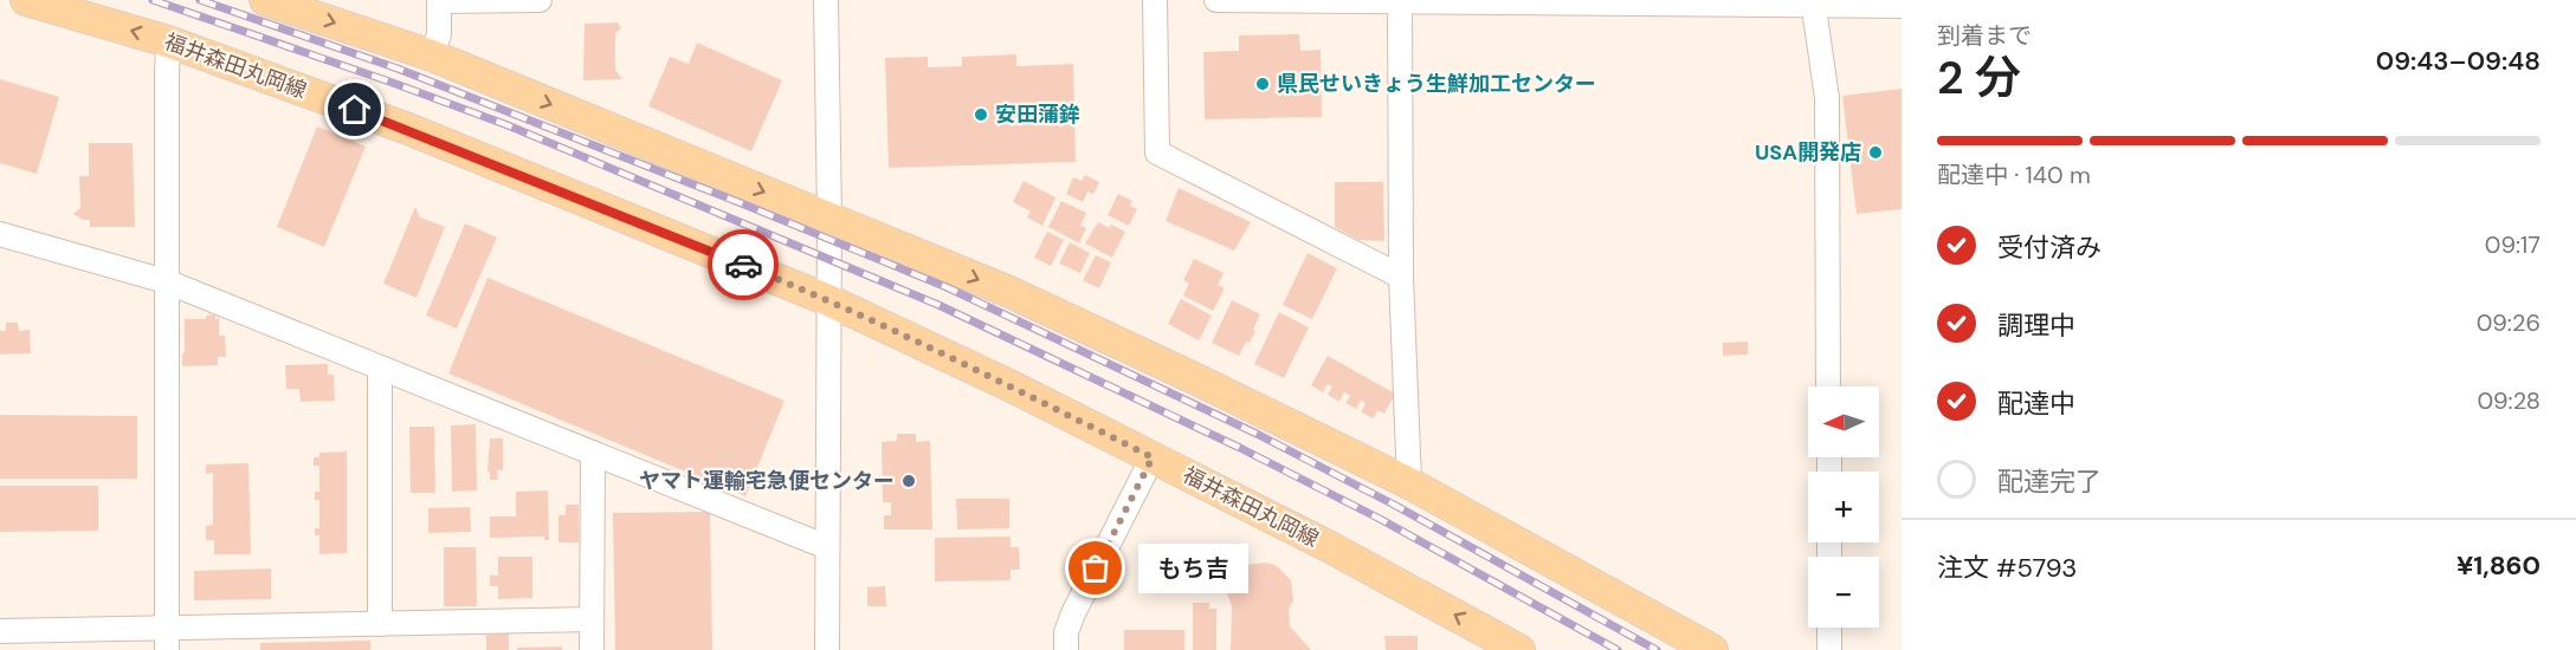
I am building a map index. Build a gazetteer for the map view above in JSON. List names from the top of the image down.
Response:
{
  "streets": {
    "main road": ["福井森田丸岡線"]
  },
  "places": [
    "県民せいきょう生鮮加工センター",
    "安田蒲鉾",
    "USA開発店",
    "ヤマト運輸宅急便センター",
    "もち吉"
  ],
  "north": "left",
  "page": {
    "heading": ["2 分", "到着まで", "09:43–09:48"],
    "panel": ["注文 #5793", "¥1,860"],
    "bar": "配達中 · 140 m",
    "list": [
      ["受付済み", "09:17"],
      ["調理中", "09:26"],
      ["配達中", "09:28"],
      "配達完了"
    ],
    "map_buttons": ["+", "−"],
    "bubble": "もち吉"
  }
}
